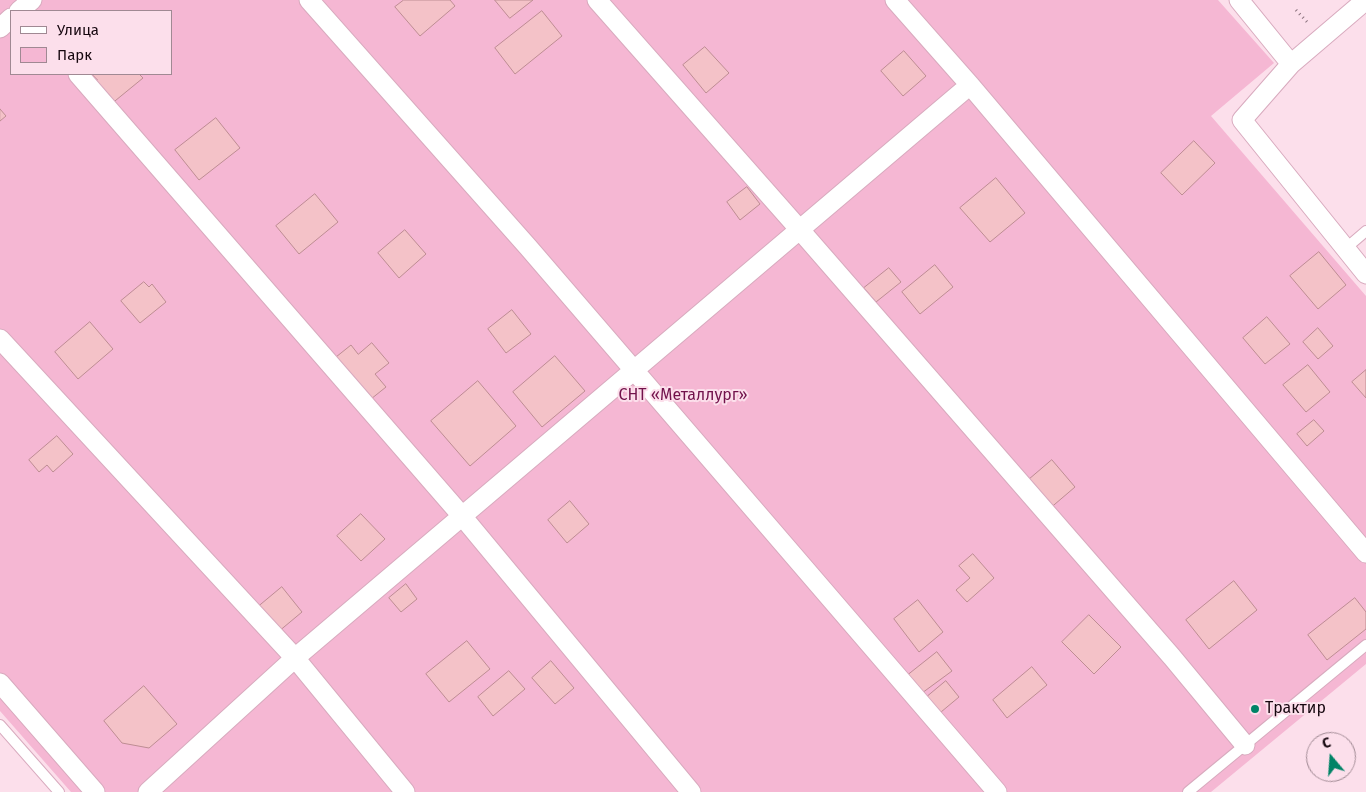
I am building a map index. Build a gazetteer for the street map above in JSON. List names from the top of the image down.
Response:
{
  "parks": ["СНТ «Металлург»"],
  "places": ["Трактир"],
  "legend": ["Улица", "Парк"],
  "north": "top"
}
